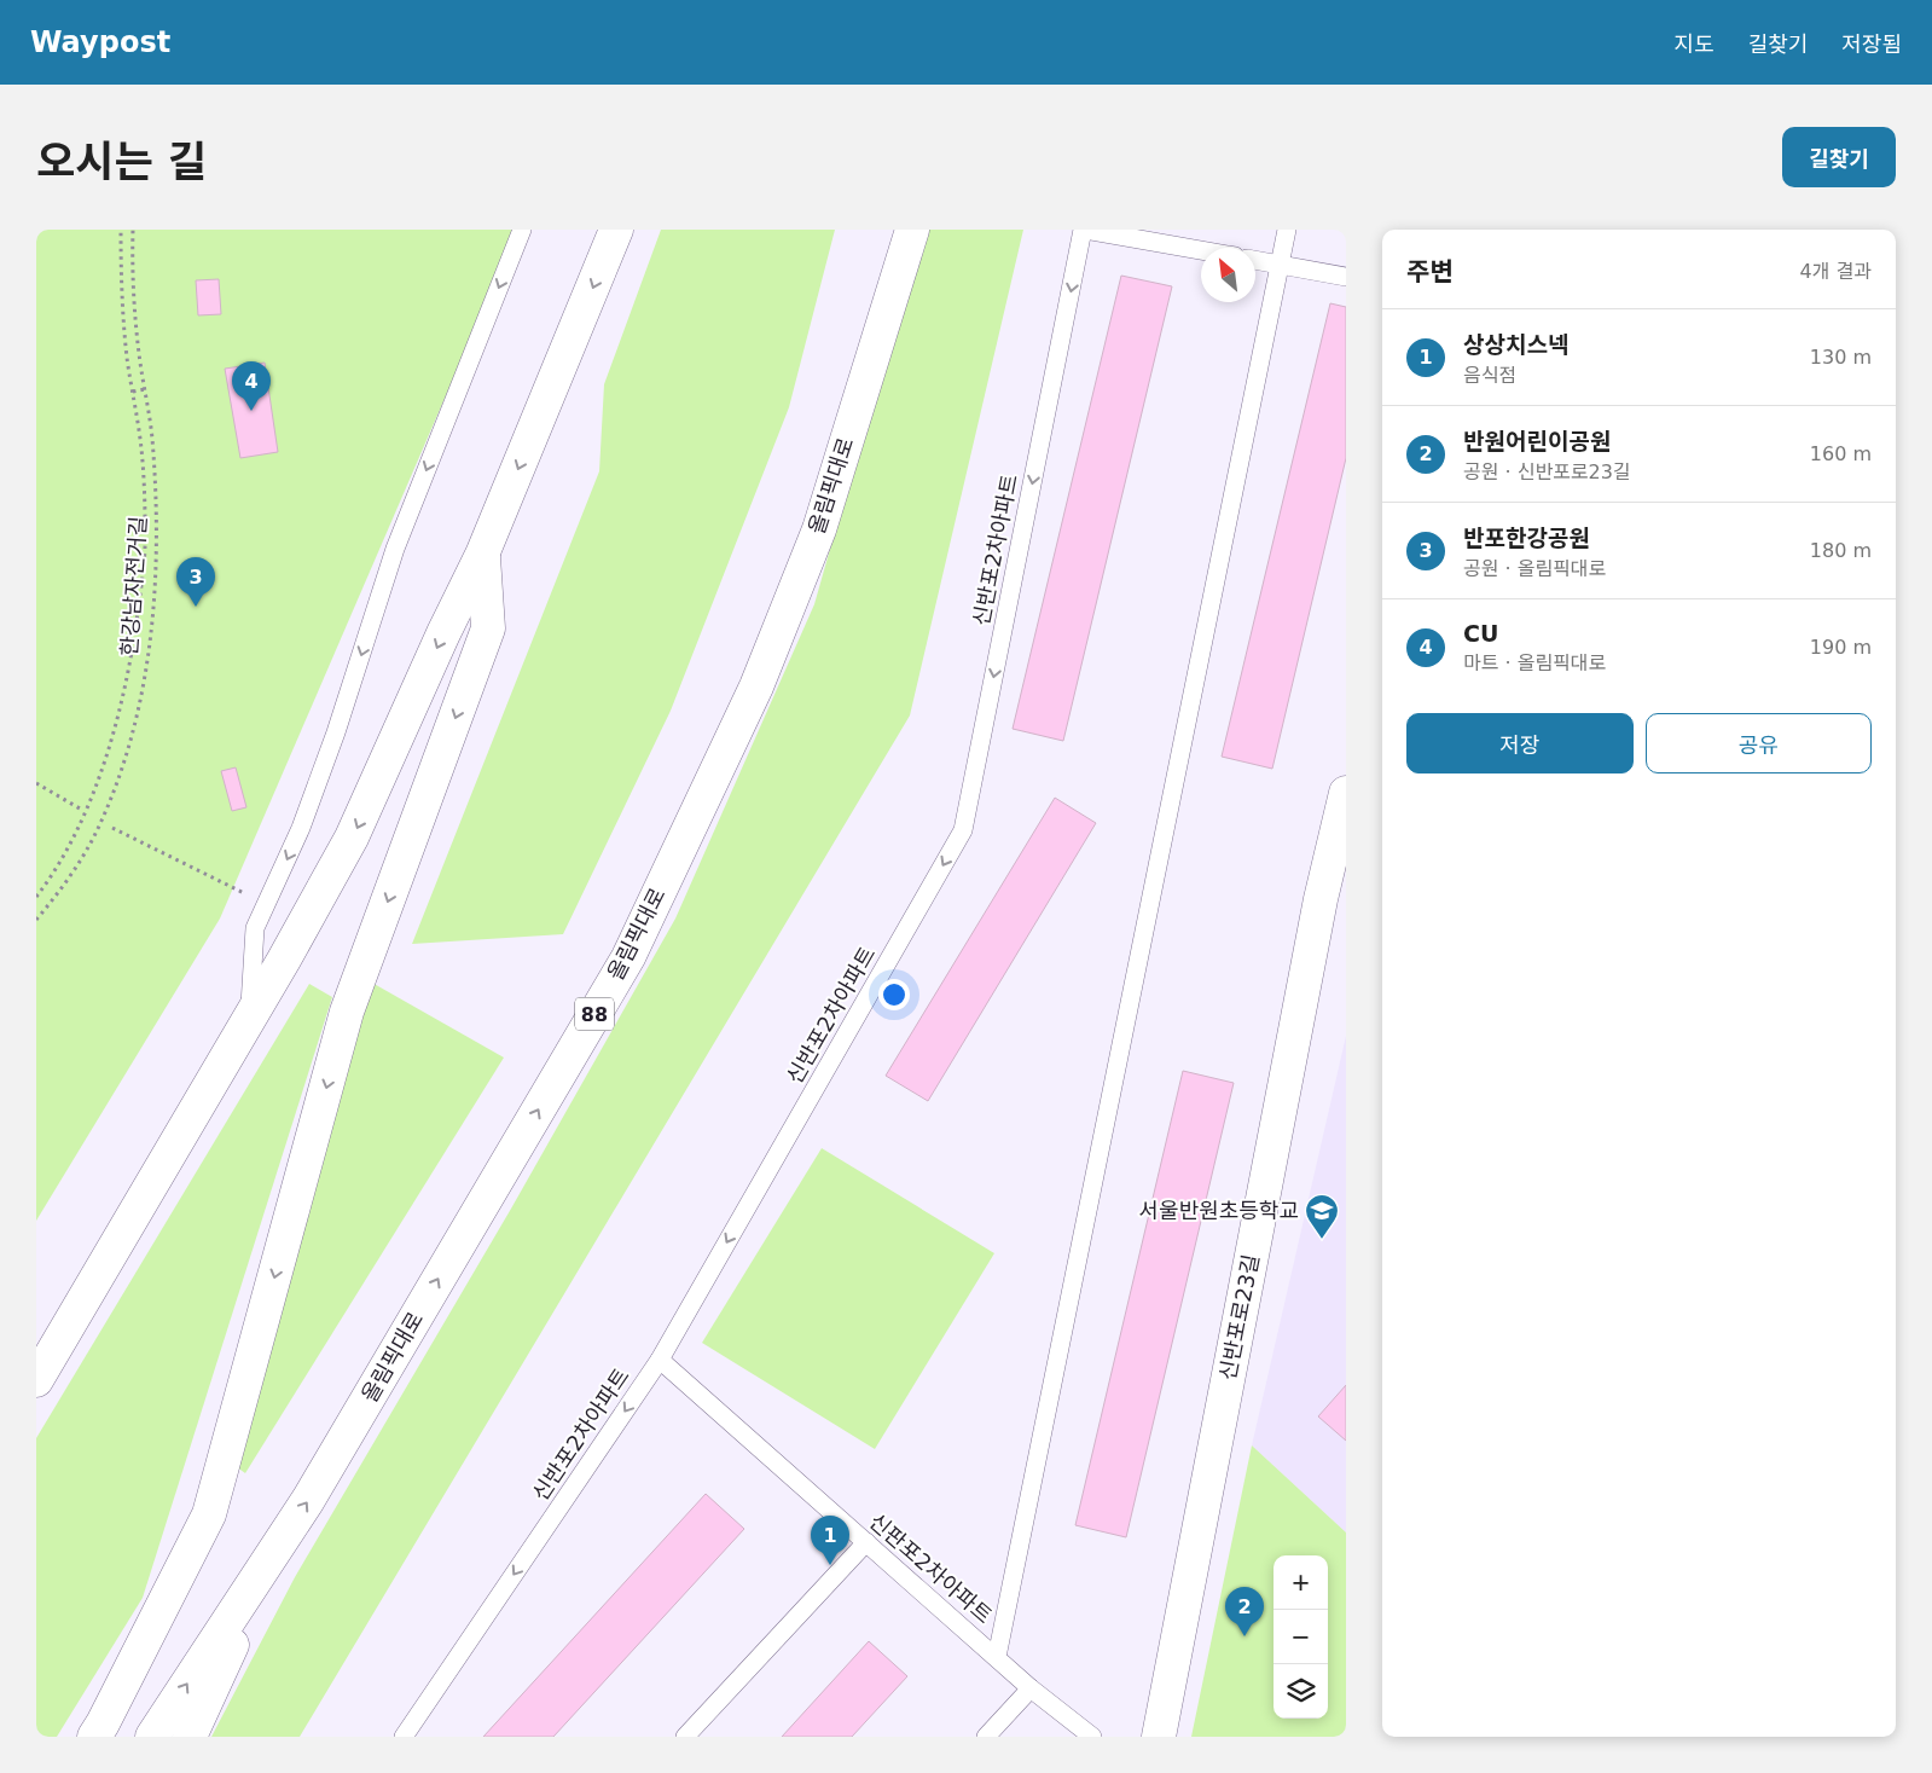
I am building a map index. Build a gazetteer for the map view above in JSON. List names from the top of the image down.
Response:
{
  "streets": {
    "main road": ["올림픽대로", "88", "신반포로23길"],
    "lane": ["신반포2차아파트", "신판포2차아파트"],
    "path": ["한강남자전거길"]
  },
  "crossings": [
    ["신반포2차아파트", "신판포2차아파트"]
  ],
  "one_way": ["신반포2차아파트"],
  "places": {
    "school or university": ["서울반원초등학교"]
  },
  "north": "top left",
  "page": {
    "header": "Waypost",
    "nav": ["지도", "길찾기", "저장됨"],
    "title": "오시는 길",
    "buttons": [
      "길찾기",
      ["저장", "공유"]
    ],
    "heading": ["주변", "4개 결과"],
    "list": [
      {
        "mark": "1",
        "name": "상상치스넥",
        "note": "음식점",
        "value": "130 m"
      },
      {
        "mark": "2",
        "name": "반원어린이공원",
        "note": "공원 · 신반포로23길",
        "value": "160 m"
      },
      {
        "mark": "3",
        "name": "반포한강공원",
        "note": "공원 · 올림픽대로",
        "value": "180 m"
      },
      {
        "mark": "4",
        "name": "CU",
        "note": "마트 · 올림픽대로",
        "value": "190 m"
      }
    ],
    "pins": [
      "4",
      "3",
      "1",
      "2"
    ],
    "map_buttons": ["+", "−"]
  }
}
